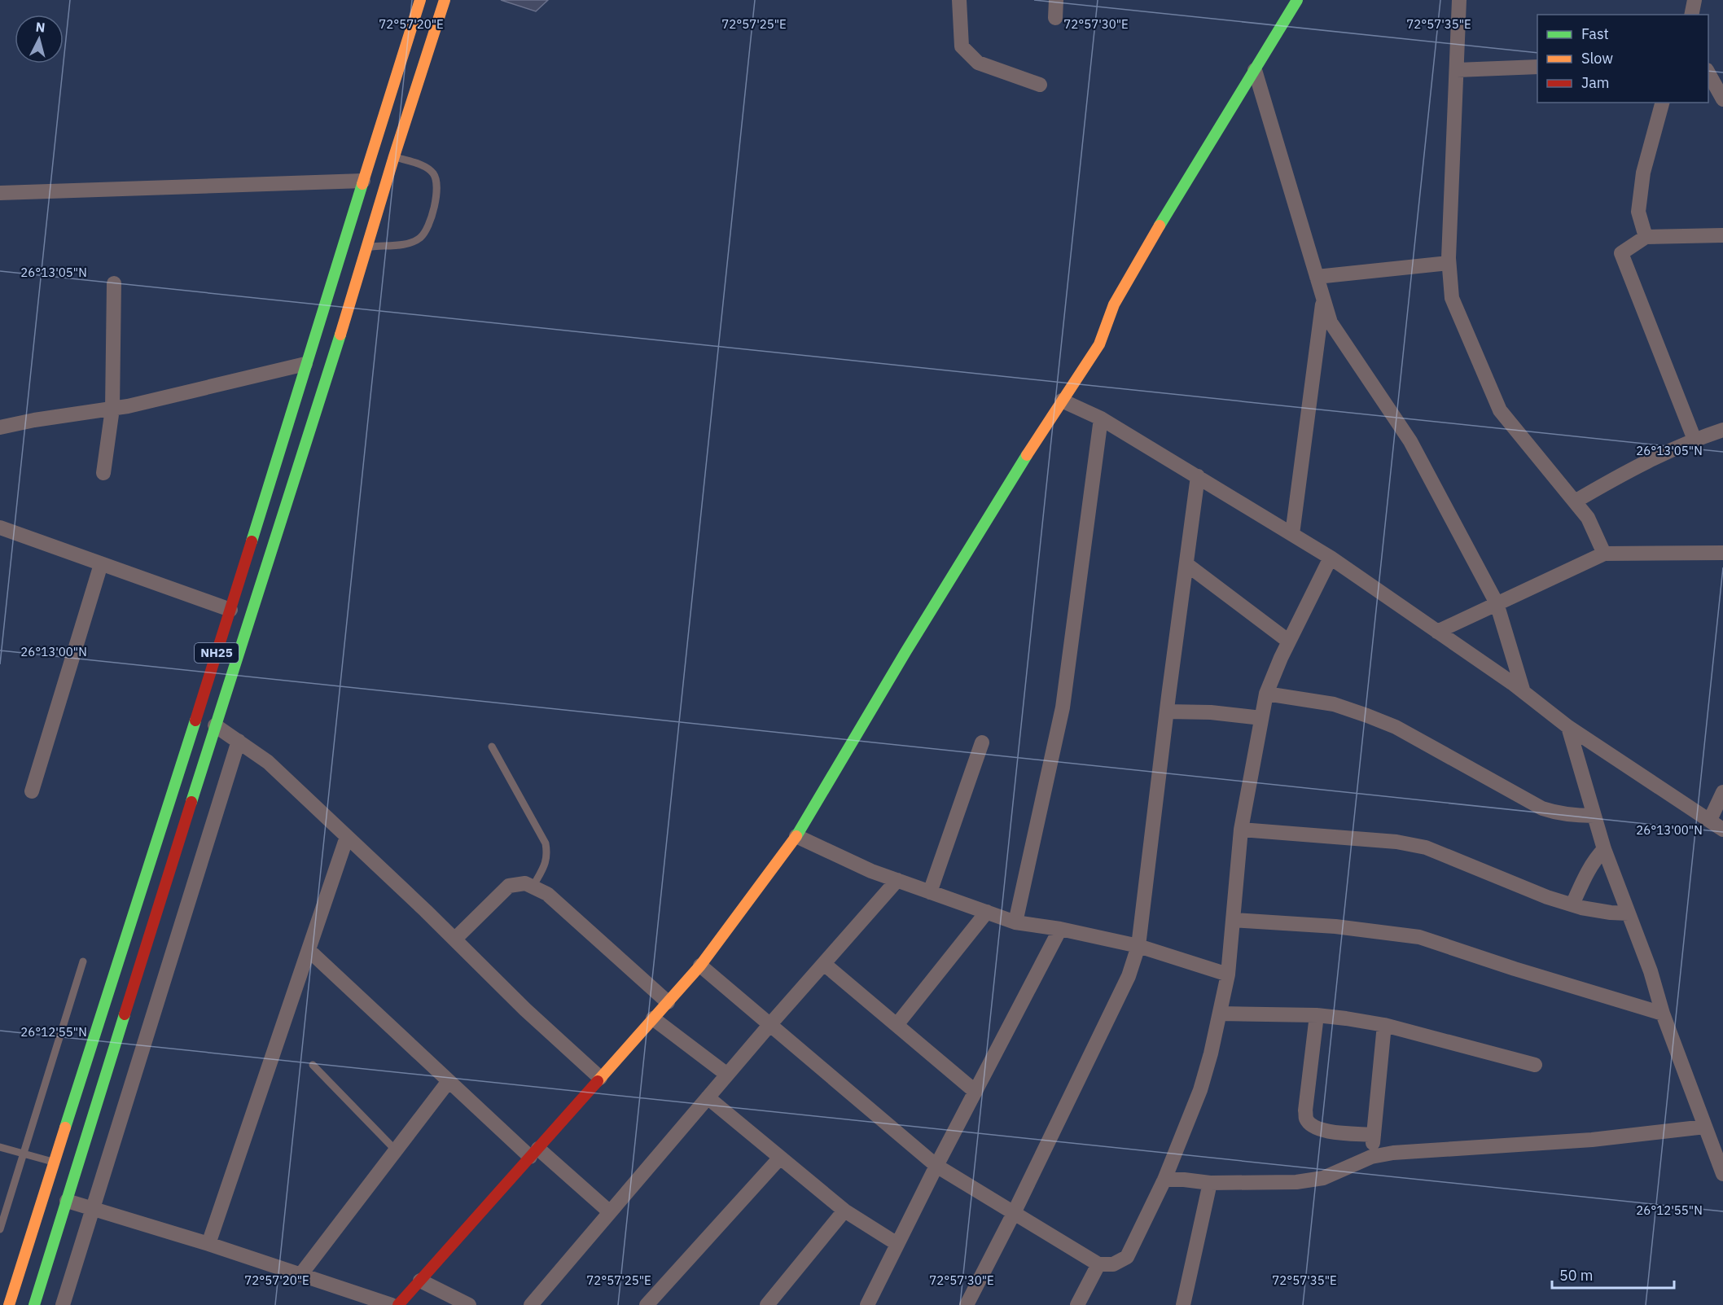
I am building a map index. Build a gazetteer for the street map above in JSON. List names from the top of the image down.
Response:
{
  "streets": {
    "main road": ["NH25"]
  },
  "legend": ["Fast", "Slow", "Jam"],
  "scale_bar": "50 m",
  "north": "top",
  "coordinates": [
    "72°57'20\"E",
    "72°57'25\"E",
    "72°57'30\"E",
    "72°57'35\"E",
    "26°13'05\"N",
    "26°13'00\"N",
    "26°12'55\"N"
  ]
}
